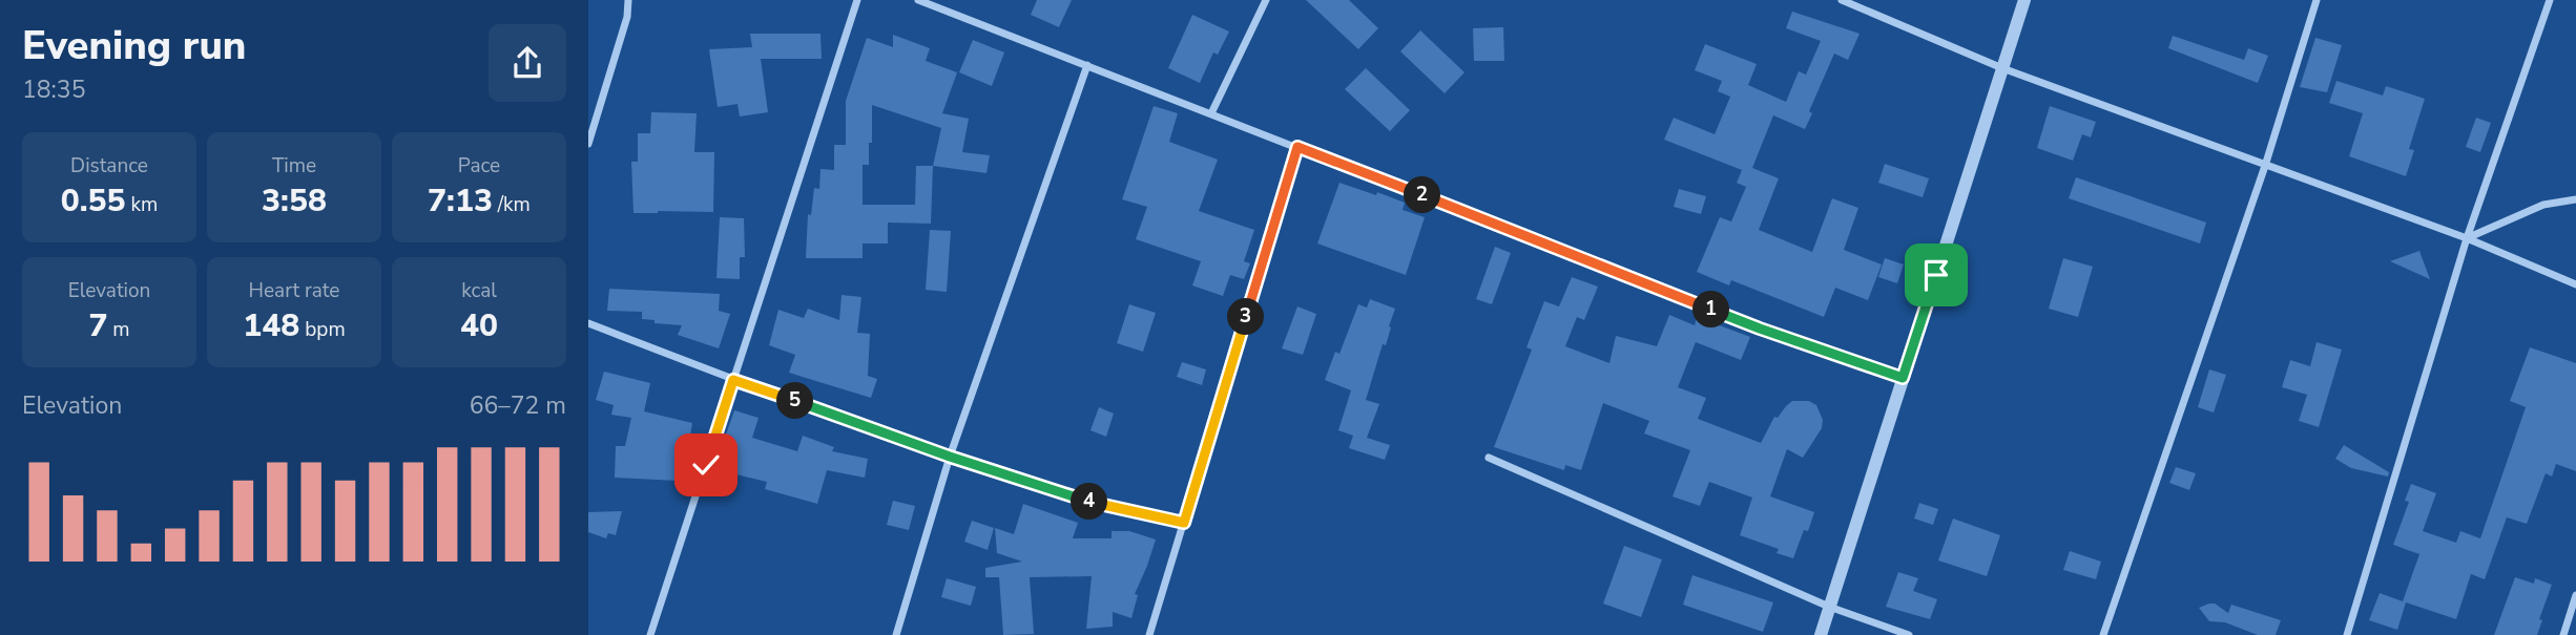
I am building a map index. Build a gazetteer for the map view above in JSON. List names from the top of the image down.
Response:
{
  "page": {
    "heading": ["Evening run", "18:35"],
    "stats": [
      ["Distance", "0.55 km"],
      ["Time", "3:58"],
      ["Pace", "7:13 /km"],
      ["Elevation", "7 m"],
      ["Heart rate", "148 bpm"],
      ["kcal", "40"]
    ],
    "pins": [
      "2",
      "1",
      "3",
      "5",
      "4"
    ],
    "chart": ["Elevation", "66–72 m"]
  }
}
